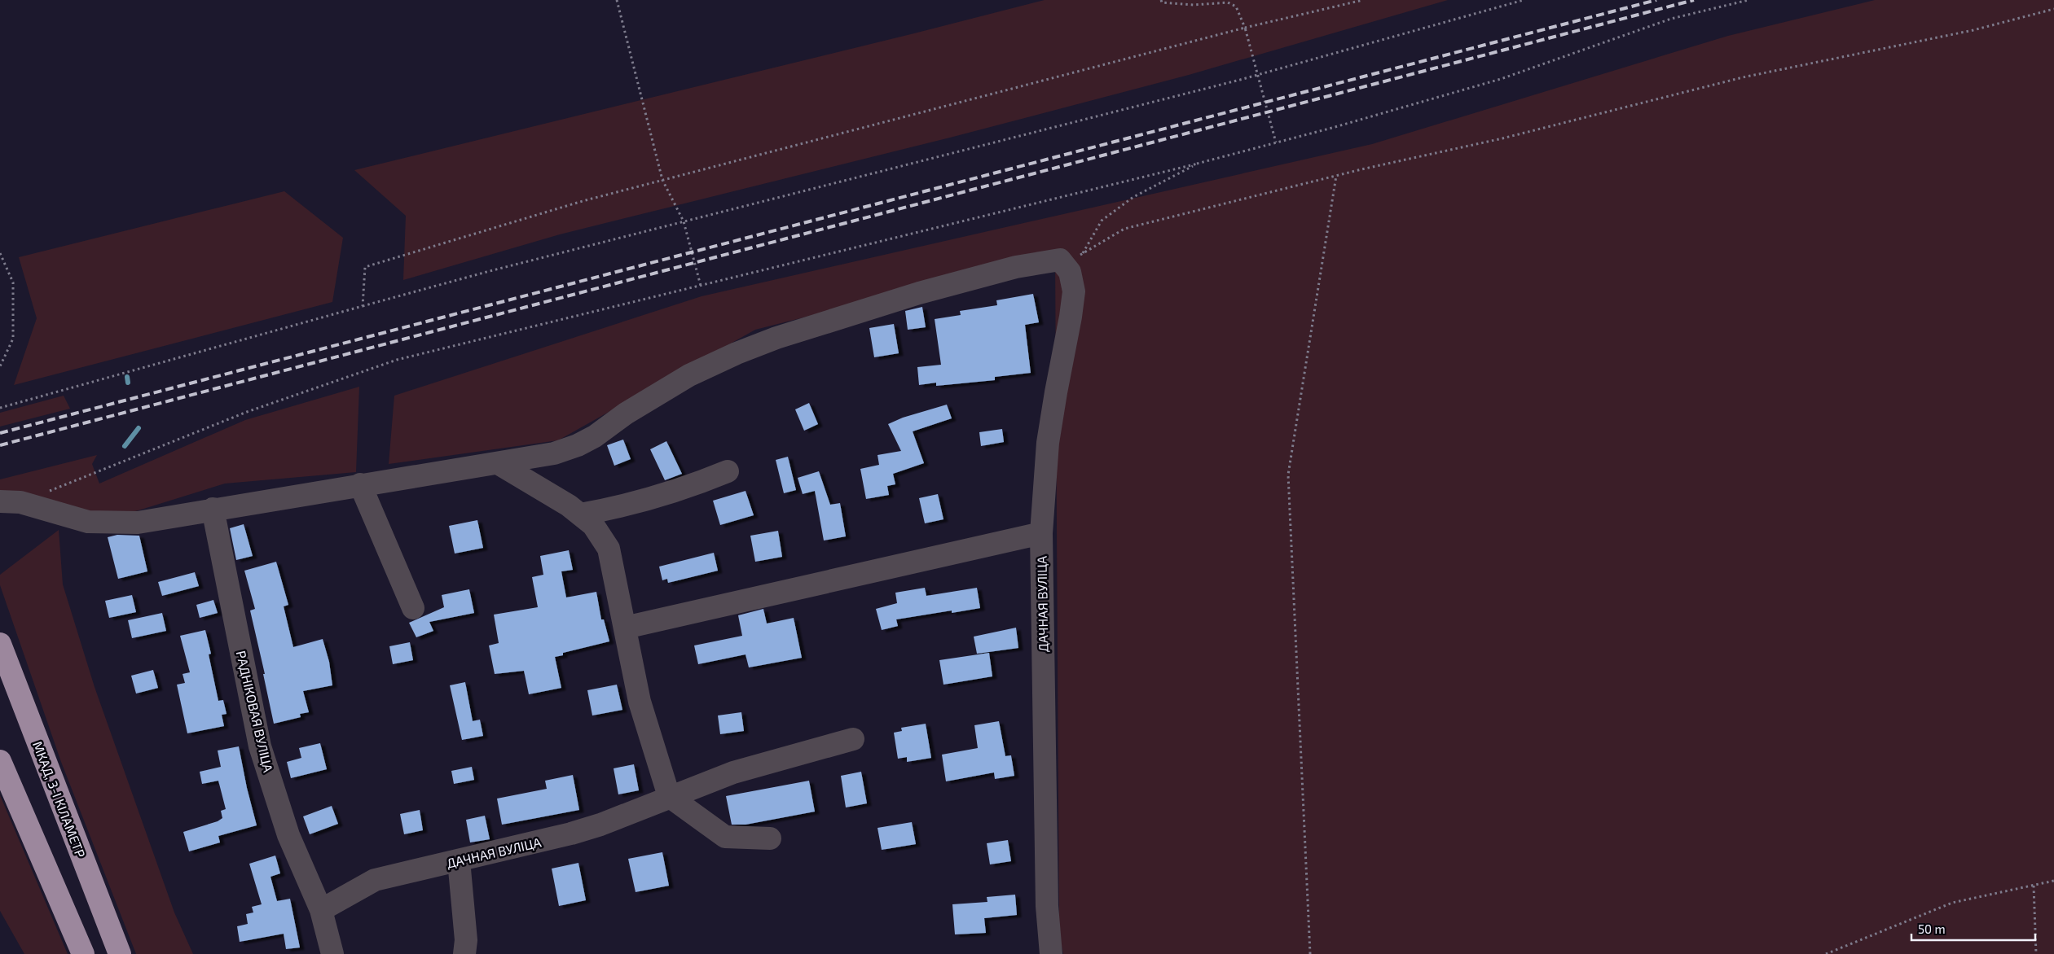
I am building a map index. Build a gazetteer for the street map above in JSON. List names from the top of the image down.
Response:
{
  "streets": {
    "highway": ["МКАД, 3-І КІЛАМЕТР"],
    "street": ["ДАЧНАЯ ВУЛІЦА", "РАДНІКОВАЯ ВУЛІЦА"]
  },
  "crossings": [
    ["ДАЧНАЯ ВУЛІЦА", "РАДНІКОВАЯ ВУЛІЦА"]
  ],
  "scale_bar": "50 m"
}
